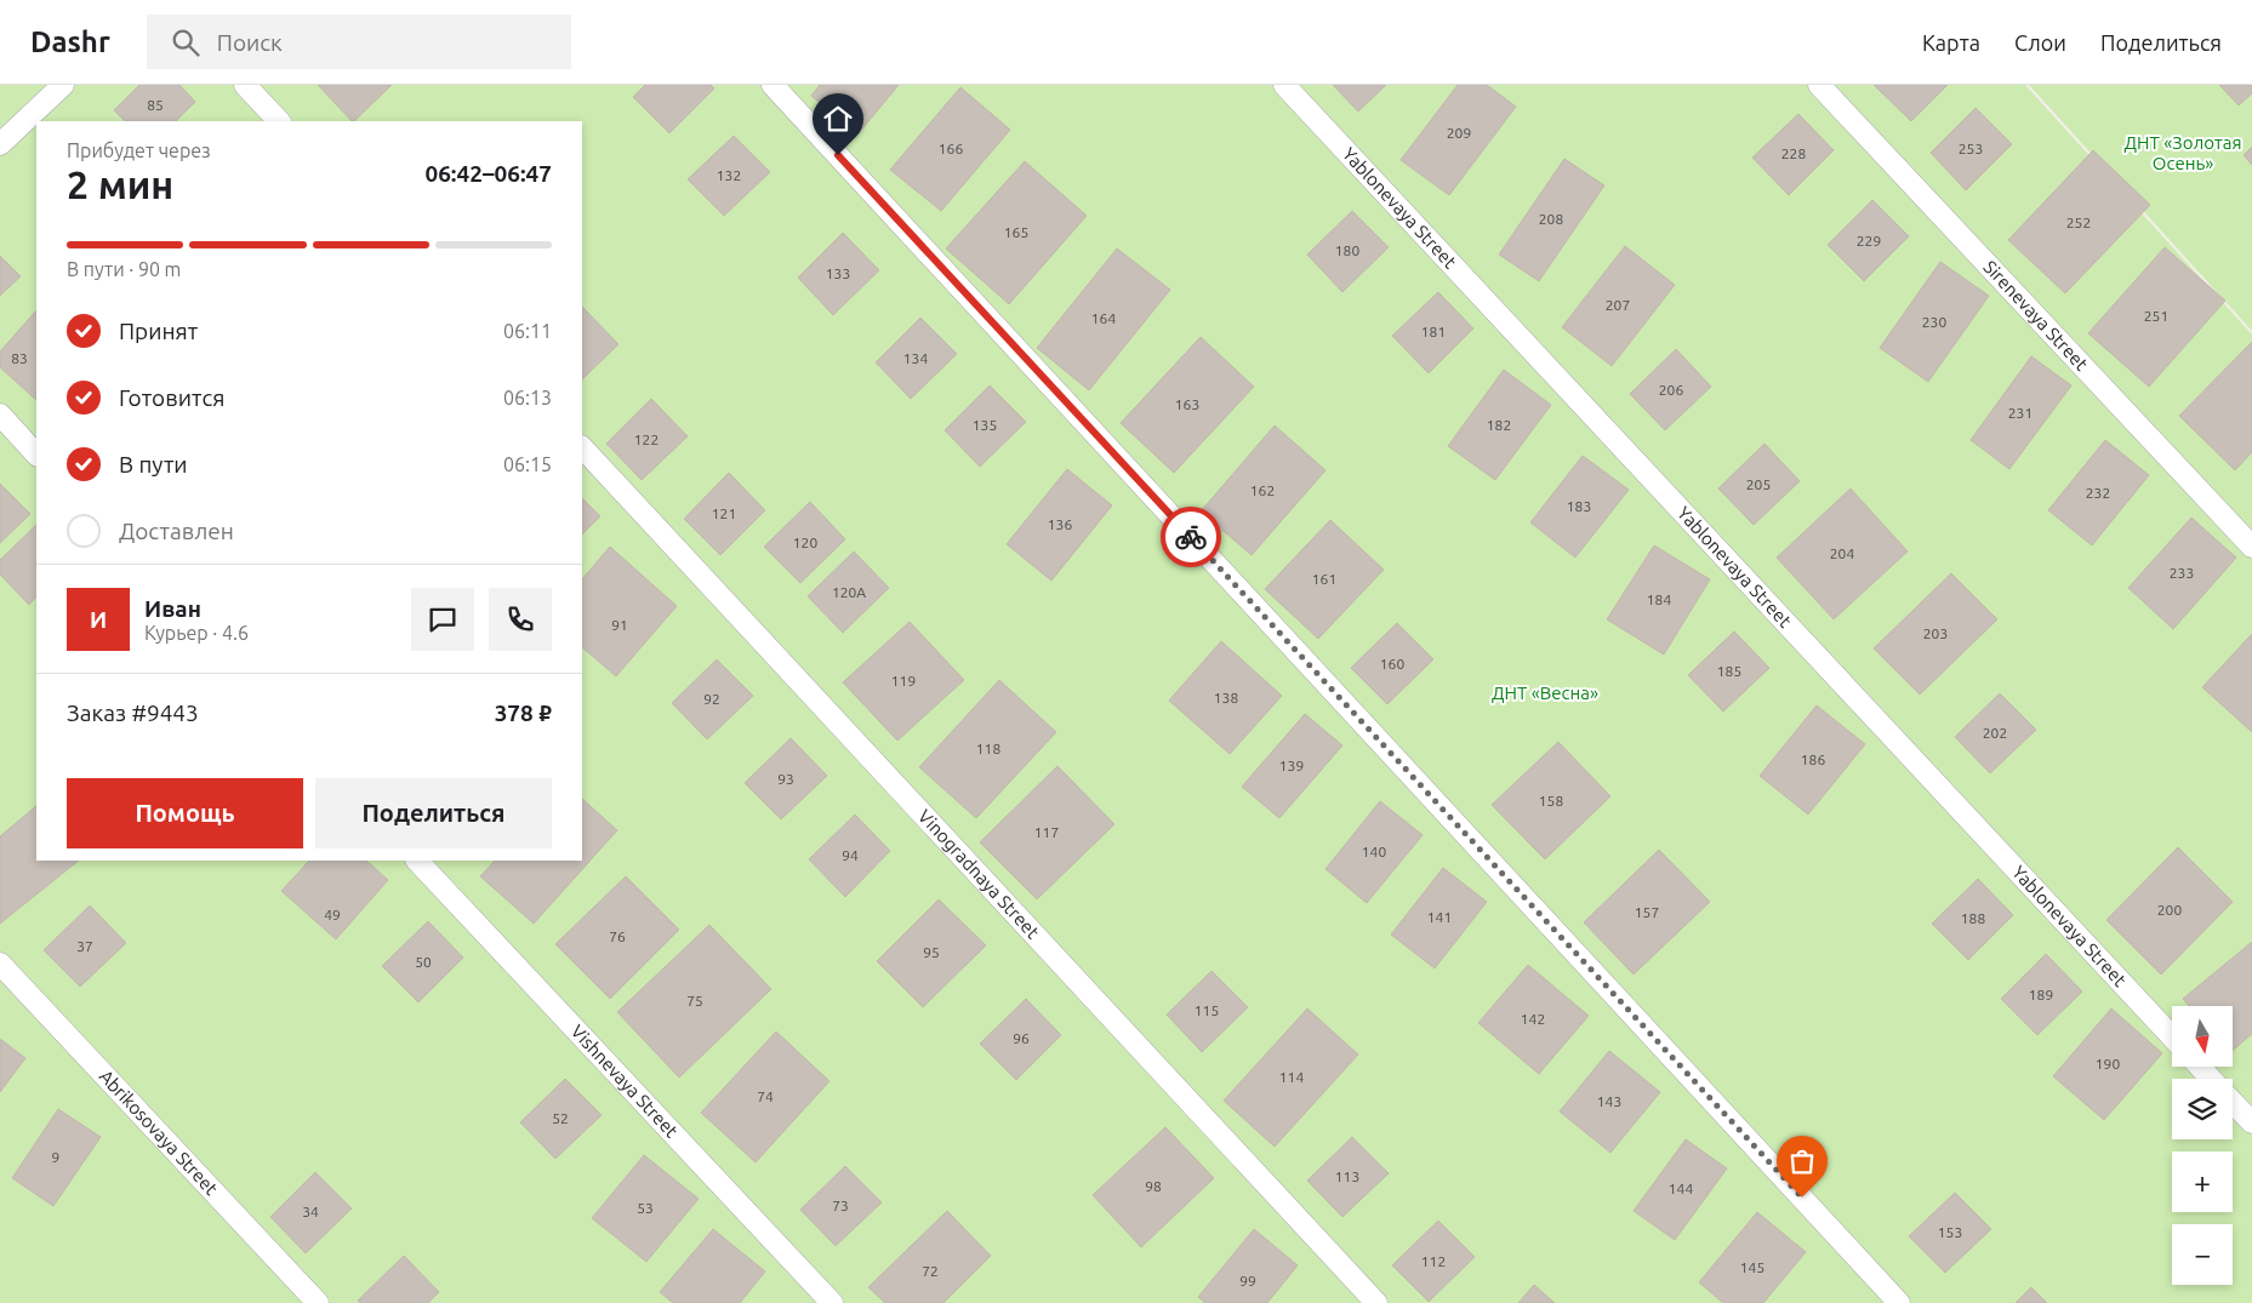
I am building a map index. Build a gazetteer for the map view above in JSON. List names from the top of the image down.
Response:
{
  "streets": {
    "lane": [
      "Yablonevaya Street",
      "Sirenevaya Street",
      "Vinogradnaya Street",
      "Vishnevaya Street",
      "Abrikosovaya Street"
    ]
  },
  "parks": ["ДНТ «Золотая Осень»", "ДНТ «Весна»"],
  "house_numbers": [
    "85",
    "209",
    "166",
    "253",
    "228",
    "132",
    "208",
    "252",
    "165",
    "229",
    "180",
    "133",
    "207",
    "251",
    "164",
    "230",
    "181",
    "83",
    "134",
    "206",
    "163",
    "231",
    "135",
    "182",
    "122",
    "205",
    "162",
    "232",
    "183",
    "121",
    "136",
    "120",
    "204",
    "233",
    "161",
    "120А",
    "184",
    "91",
    "203",
    "160",
    "185",
    "119",
    "138",
    "92",
    "202",
    "118",
    "186",
    "139",
    "93",
    "158",
    "117",
    "140",
    "94",
    "200",
    "157",
    "49",
    "141",
    "188",
    "76",
    "37",
    "95",
    "50",
    "189",
    "75",
    "115",
    "142",
    "96",
    "190",
    "114",
    "74",
    "143",
    "52",
    "9",
    "113",
    "98",
    "144",
    "73",
    "53",
    "34",
    "153",
    "112",
    "145",
    "72",
    "99"
  ],
  "north": "bottom",
  "page": {
    "header": "Dashr",
    "search": "Поиск",
    "nav": ["Карта", "Слои", "Поделиться"],
    "heading": ["2 мин", "Прибудет через", "06:42–06:47"],
    "panel": [
      "Иван",
      "Курьер · 4.6",
      "Заказ #9443",
      "378 ₽"
    ],
    "bar": "В пути · 90 m",
    "list": [
      ["Принят", "06:11"],
      ["Готовится", "06:13"],
      ["В пути", "06:15"],
      "Доставлен"
    ],
    "round": "И",
    "buttons": ["Помощь", "Поделиться"],
    "map_buttons": ["+", "−"]
  }
}
